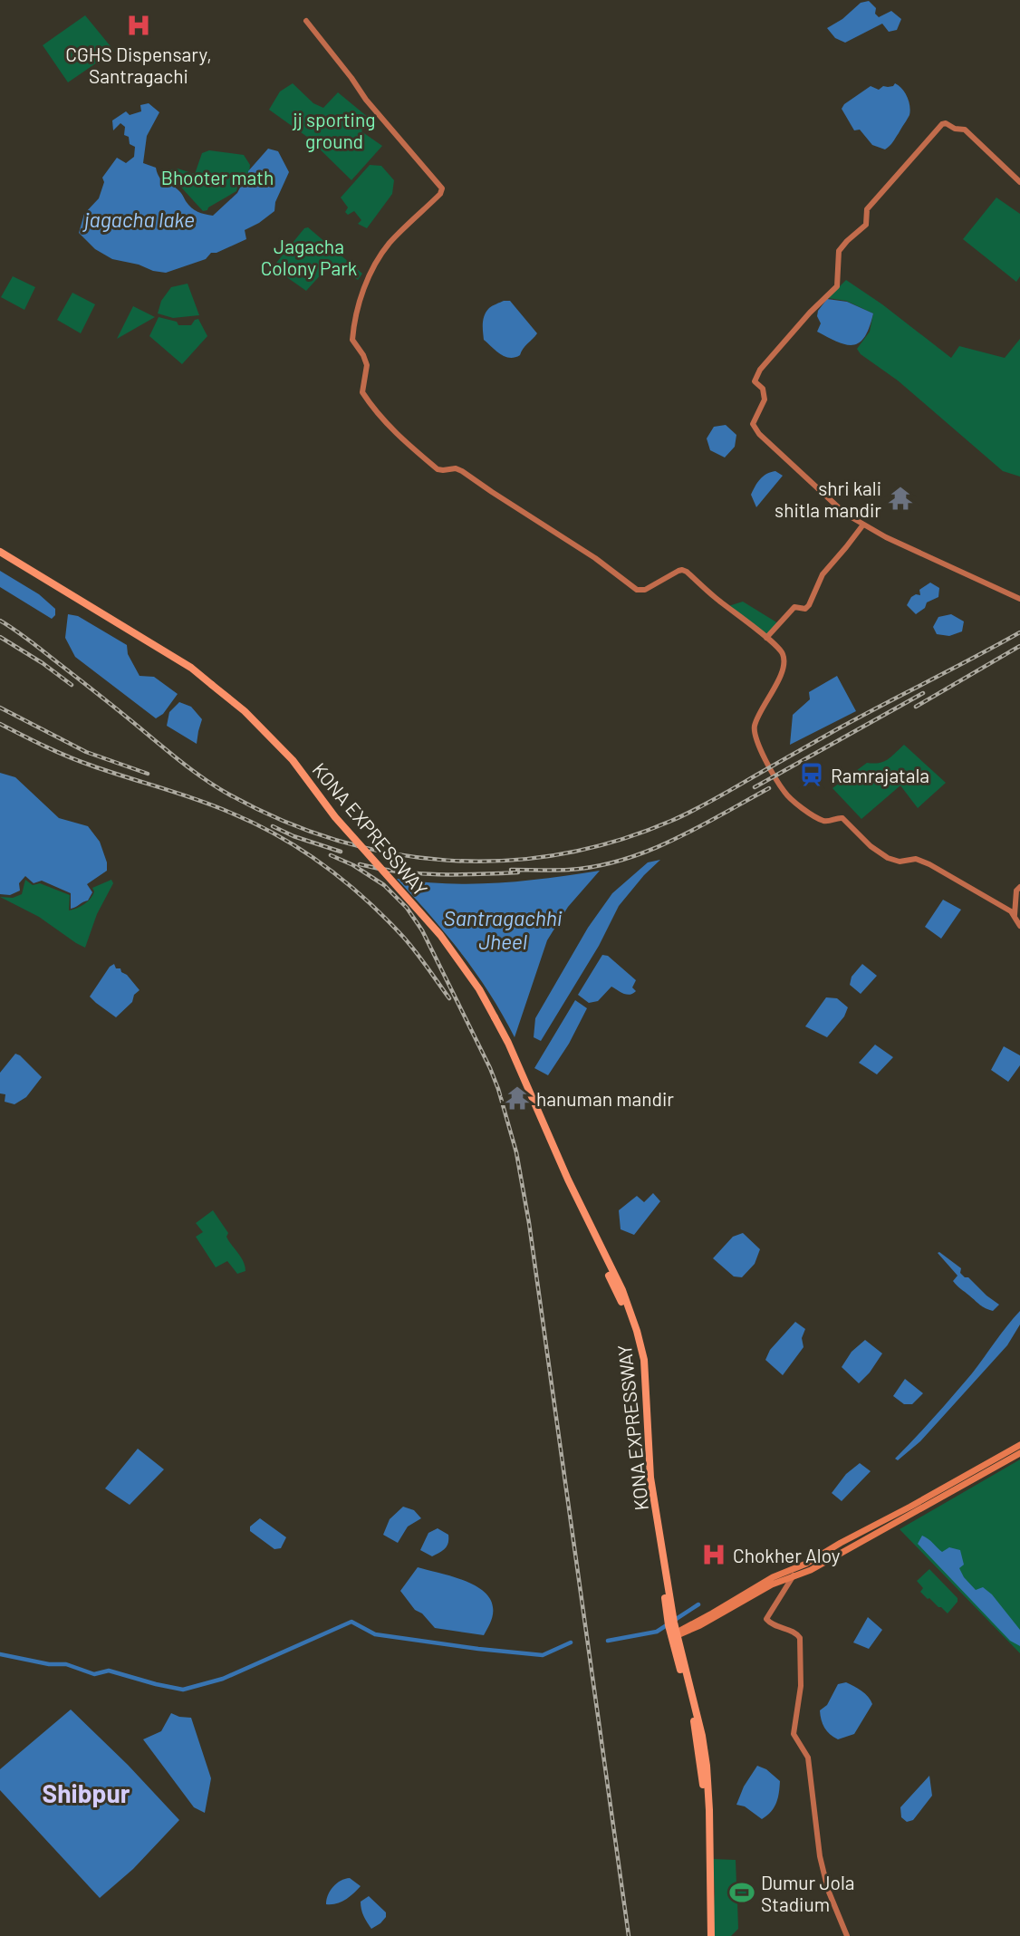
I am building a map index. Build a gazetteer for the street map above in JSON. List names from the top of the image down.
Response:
{
  "streets": {
    "highway": ["KONA EXPRESSWAY"]
  },
  "districts": ["Shibpur"],
  "water": ["jagacha lake", "Santragachhi Jheel"],
  "parks": ["jj sporting ground", "Bhooter math", "Jagacha Colony Park"],
  "places": {
    "hospital": ["CGHS Dispensary, Santragachi", "Chokher Aloy"],
    "temple": ["shri kali shitla mandir", "hanuman mandir"],
    "station": ["Ramrajatala"],
    "sports": ["Dumur Jola Stadium"]
  }
}
